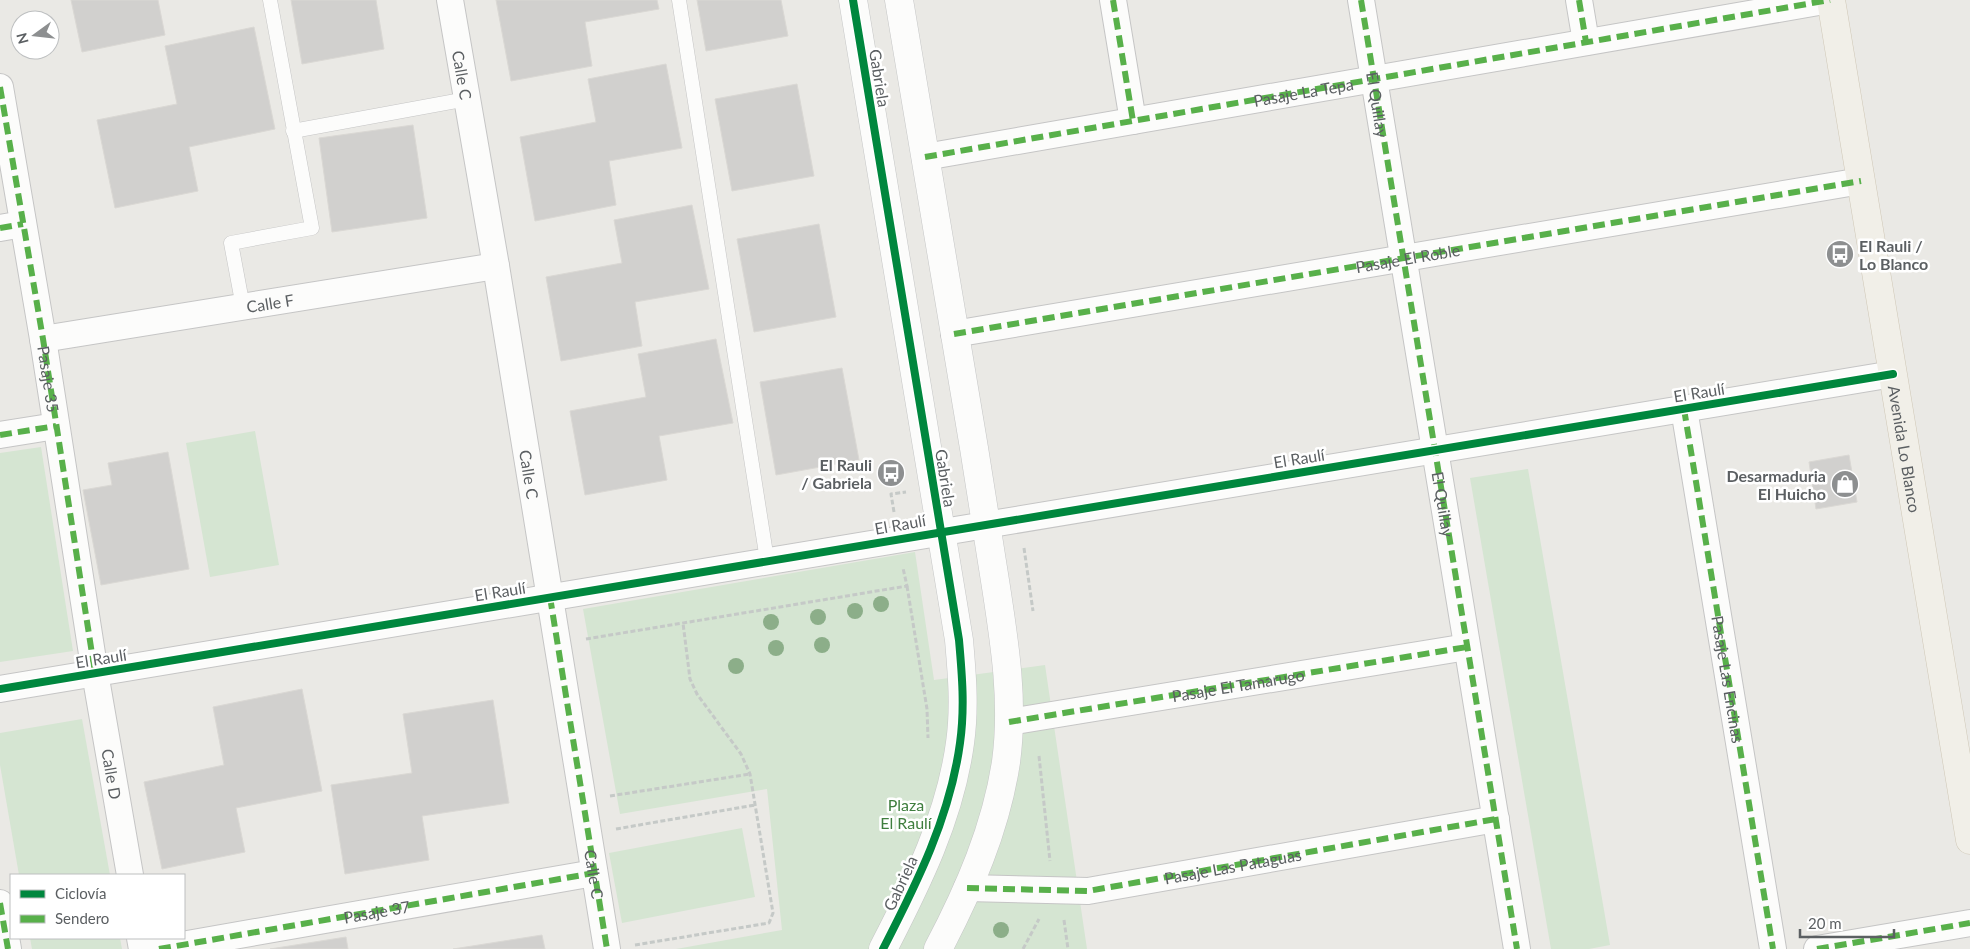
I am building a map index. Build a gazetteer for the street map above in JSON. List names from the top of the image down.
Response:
{
  "streets": {
    "main road": ["Avenida Lo Blanco"],
    "street": [
      "Calle C",
      "Gabriela",
      "Pasaje La Tepa",
      "El Quillay",
      "Pasaje El Roble",
      "Calle F",
      "Pasaje 35",
      "El Raulí",
      "Pasaje Las Encinas",
      "Pasaje El Tamarugo",
      "Calle D",
      "Pasaje Las Pataguas",
      "Pasaje 37"
    ]
  },
  "crossings": [
    ["Calle C", "Calle F"],
    ["Calle C", "El Raulí"],
    ["Calle C", "Pasaje 37"],
    ["Gabriela", "Pasaje La Tepa"],
    ["Gabriela", "Pasaje El Roble"],
    ["Gabriela", "El Raulí"],
    ["Gabriela", "Pasaje El Tamarugo"],
    ["Gabriela", "Pasaje Las Pataguas"],
    ["Pasaje La Tepa", "El Quillay"],
    ["Pasaje La Tepa", "Avenida Lo Blanco"],
    ["El Quillay", "Pasaje El Roble"],
    ["El Quillay", "El Raulí"],
    ["El Quillay", "Pasaje El Tamarugo"],
    ["El Quillay", "Pasaje Las Pataguas"],
    ["Pasaje El Roble", "Avenida Lo Blanco"],
    ["Calle F", "Pasaje 35"],
    ["Pasaje 35", "El Raulí"],
    ["Pasaje 35", "Calle D"],
    ["El Raulí", "Avenida Lo Blanco"],
    ["El Raulí", "Pasaje Las Encinas"],
    ["El Raulí", "Calle D"]
  ],
  "parks": ["Plaza El Raulí"],
  "places": {
    "bus stop": ["El Rauli / Lo Blanco", "El Rauli / Gabriela"],
    "shop": ["Desarmaduria El Huicho"]
  },
  "legend": ["Ciclovía", "Sendero"],
  "scale_bar": "20 m",
  "north": "left"
}
